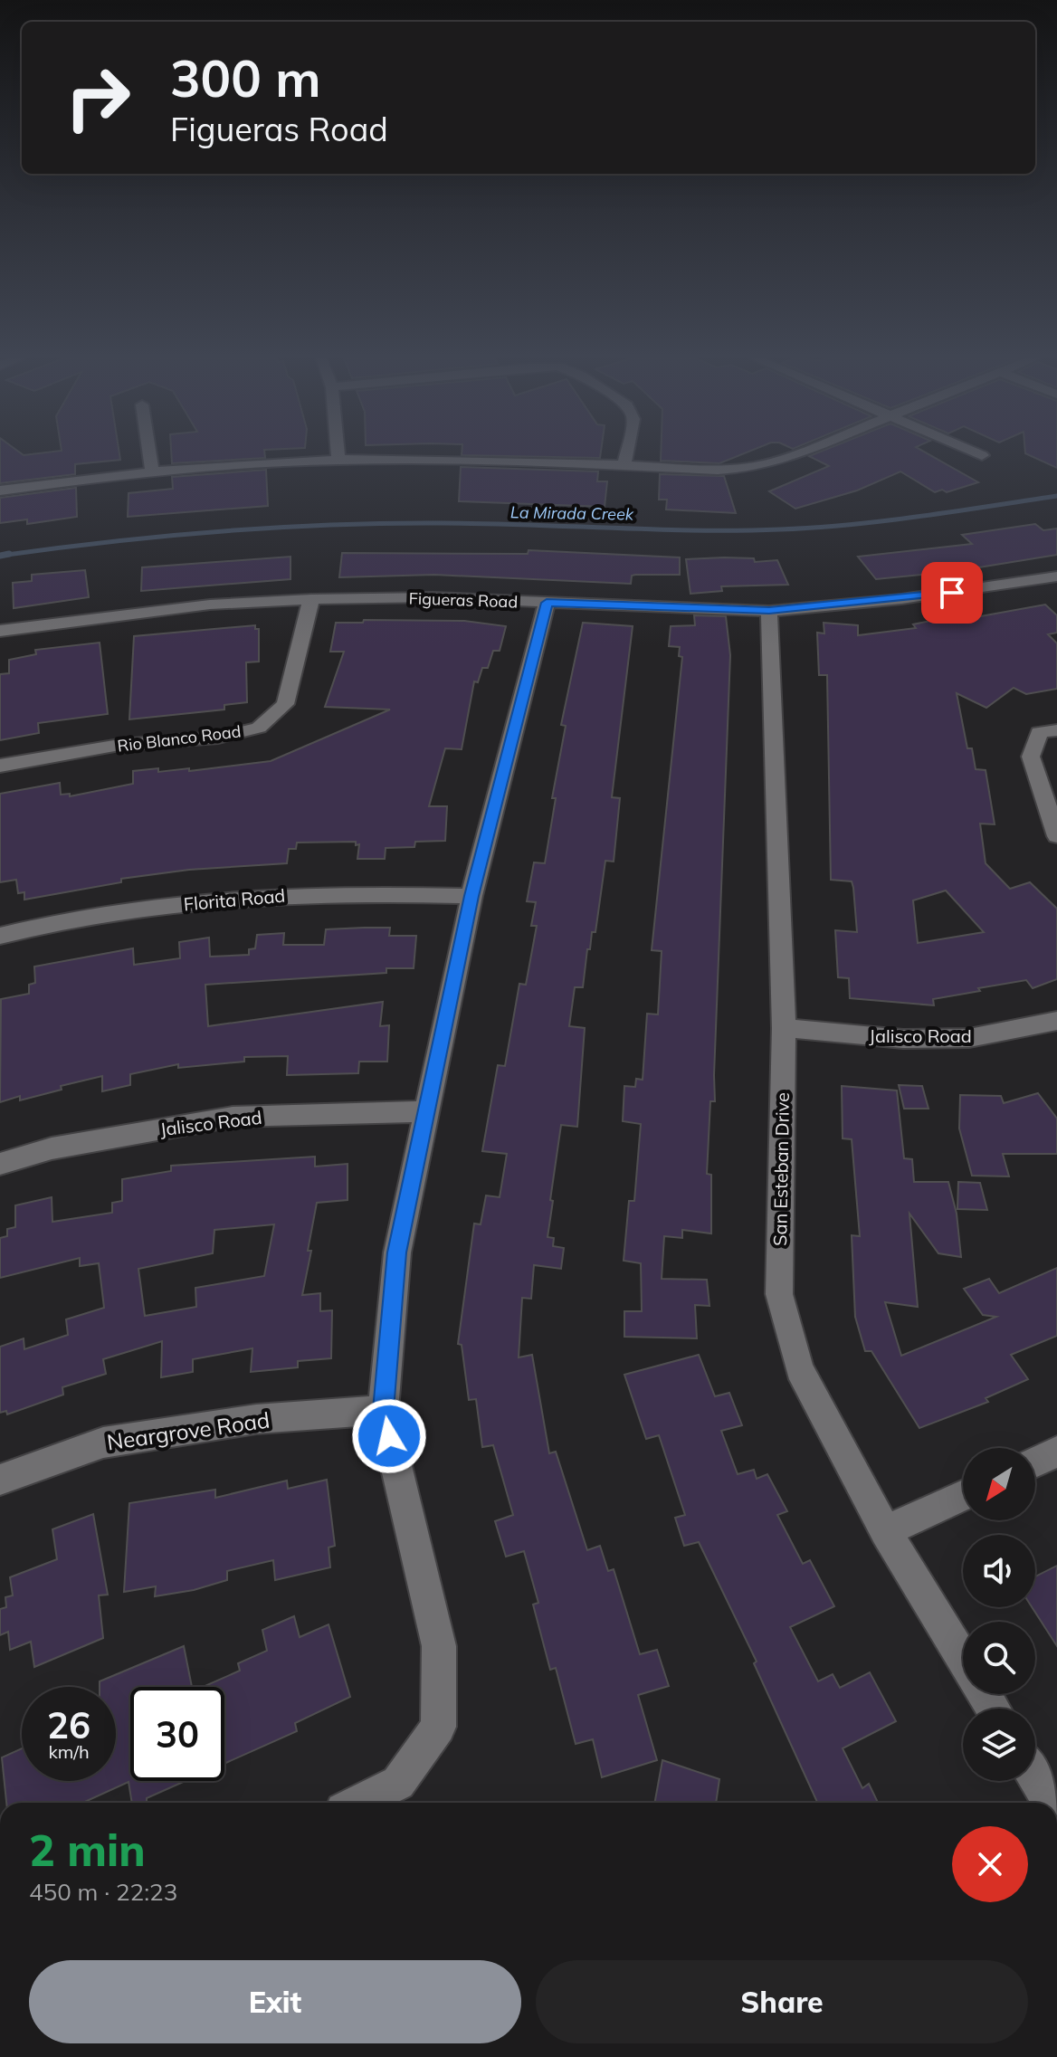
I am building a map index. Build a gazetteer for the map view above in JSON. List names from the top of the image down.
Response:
{
  "streets": {
    "street": [
      "Figueras Road",
      "Rio Blanco Road",
      "Florita Road",
      "Jalisco Road",
      "San Esteban Drive",
      "Neargrove Road"
    ]
  },
  "crossings": [
    ["Figueras Road", "Rio Blanco Road"],
    ["Figueras Road", "San Esteban Drive"],
    ["Jalisco Road", "San Esteban Drive"]
  ],
  "water": ["La Mirada Creek"],
  "north": "bottom left",
  "page": {
    "turn": ["300 m", "Figueras Road"],
    "speed": "26 km/h",
    "limit": "30",
    "heading": ["2 min", "450 m · 22:23"],
    "buttons": ["Exit", "Share"]
  }
}
